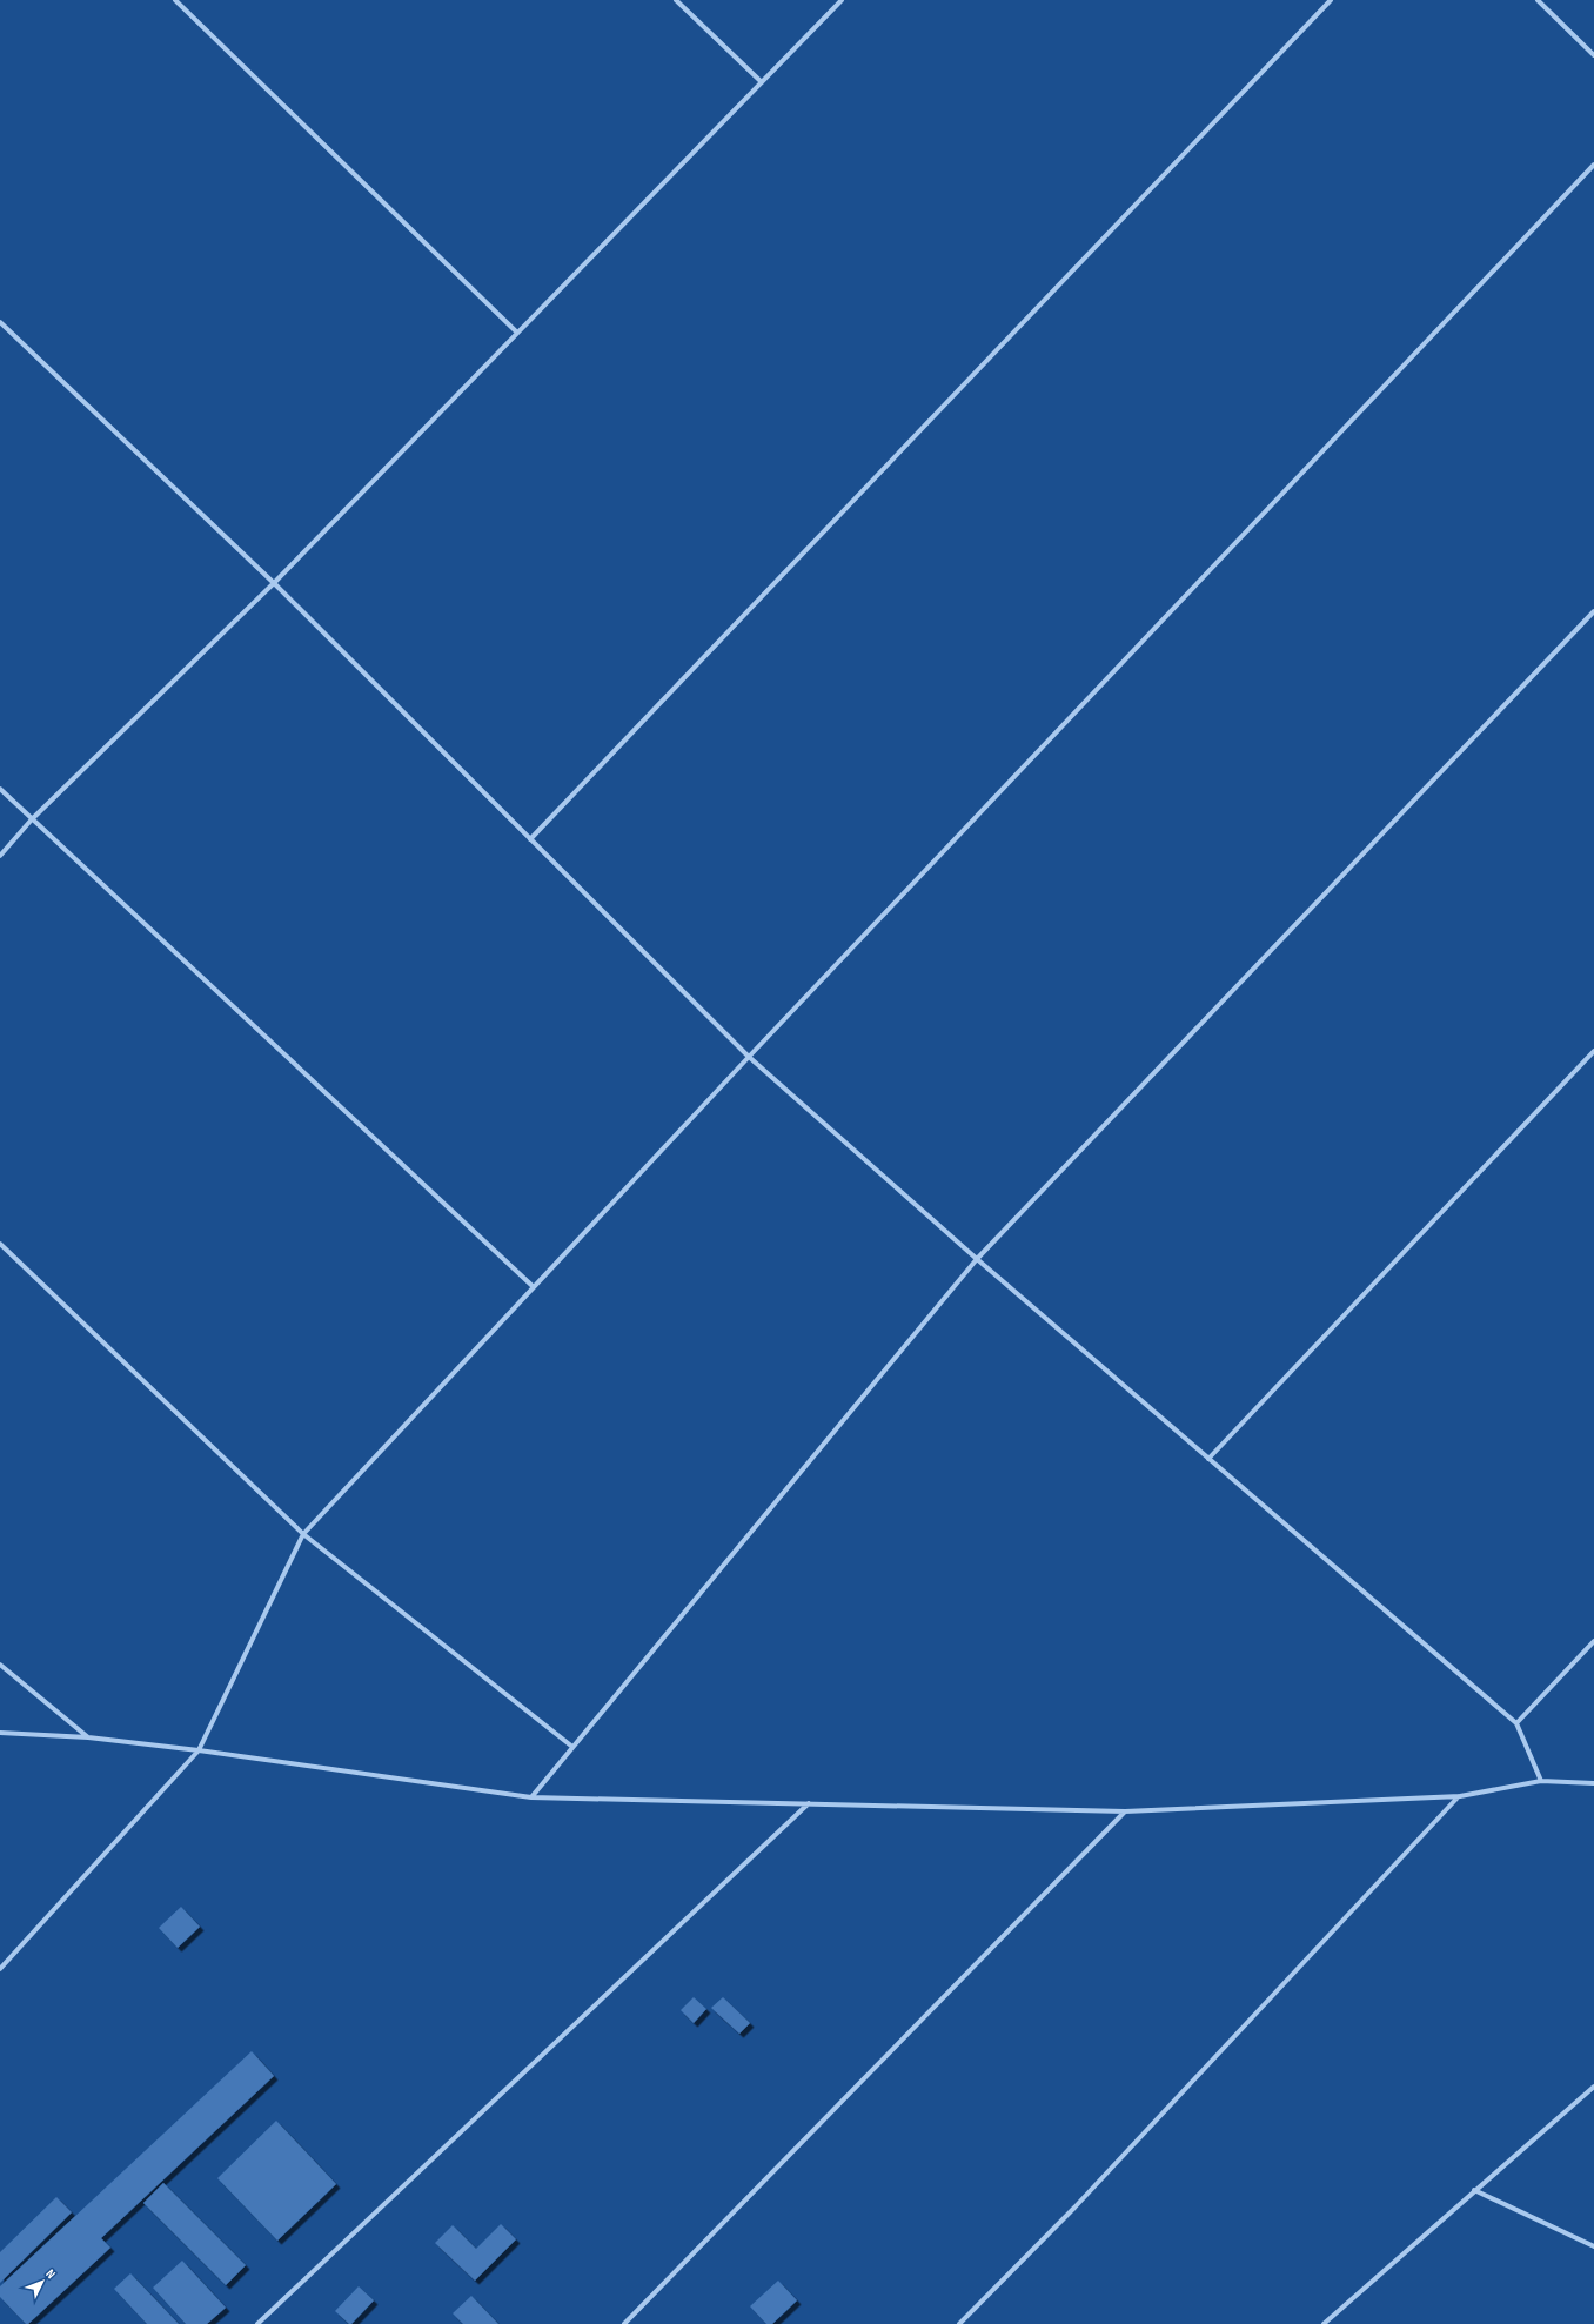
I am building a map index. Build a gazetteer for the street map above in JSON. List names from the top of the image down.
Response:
{
  "north": "top right"
}
